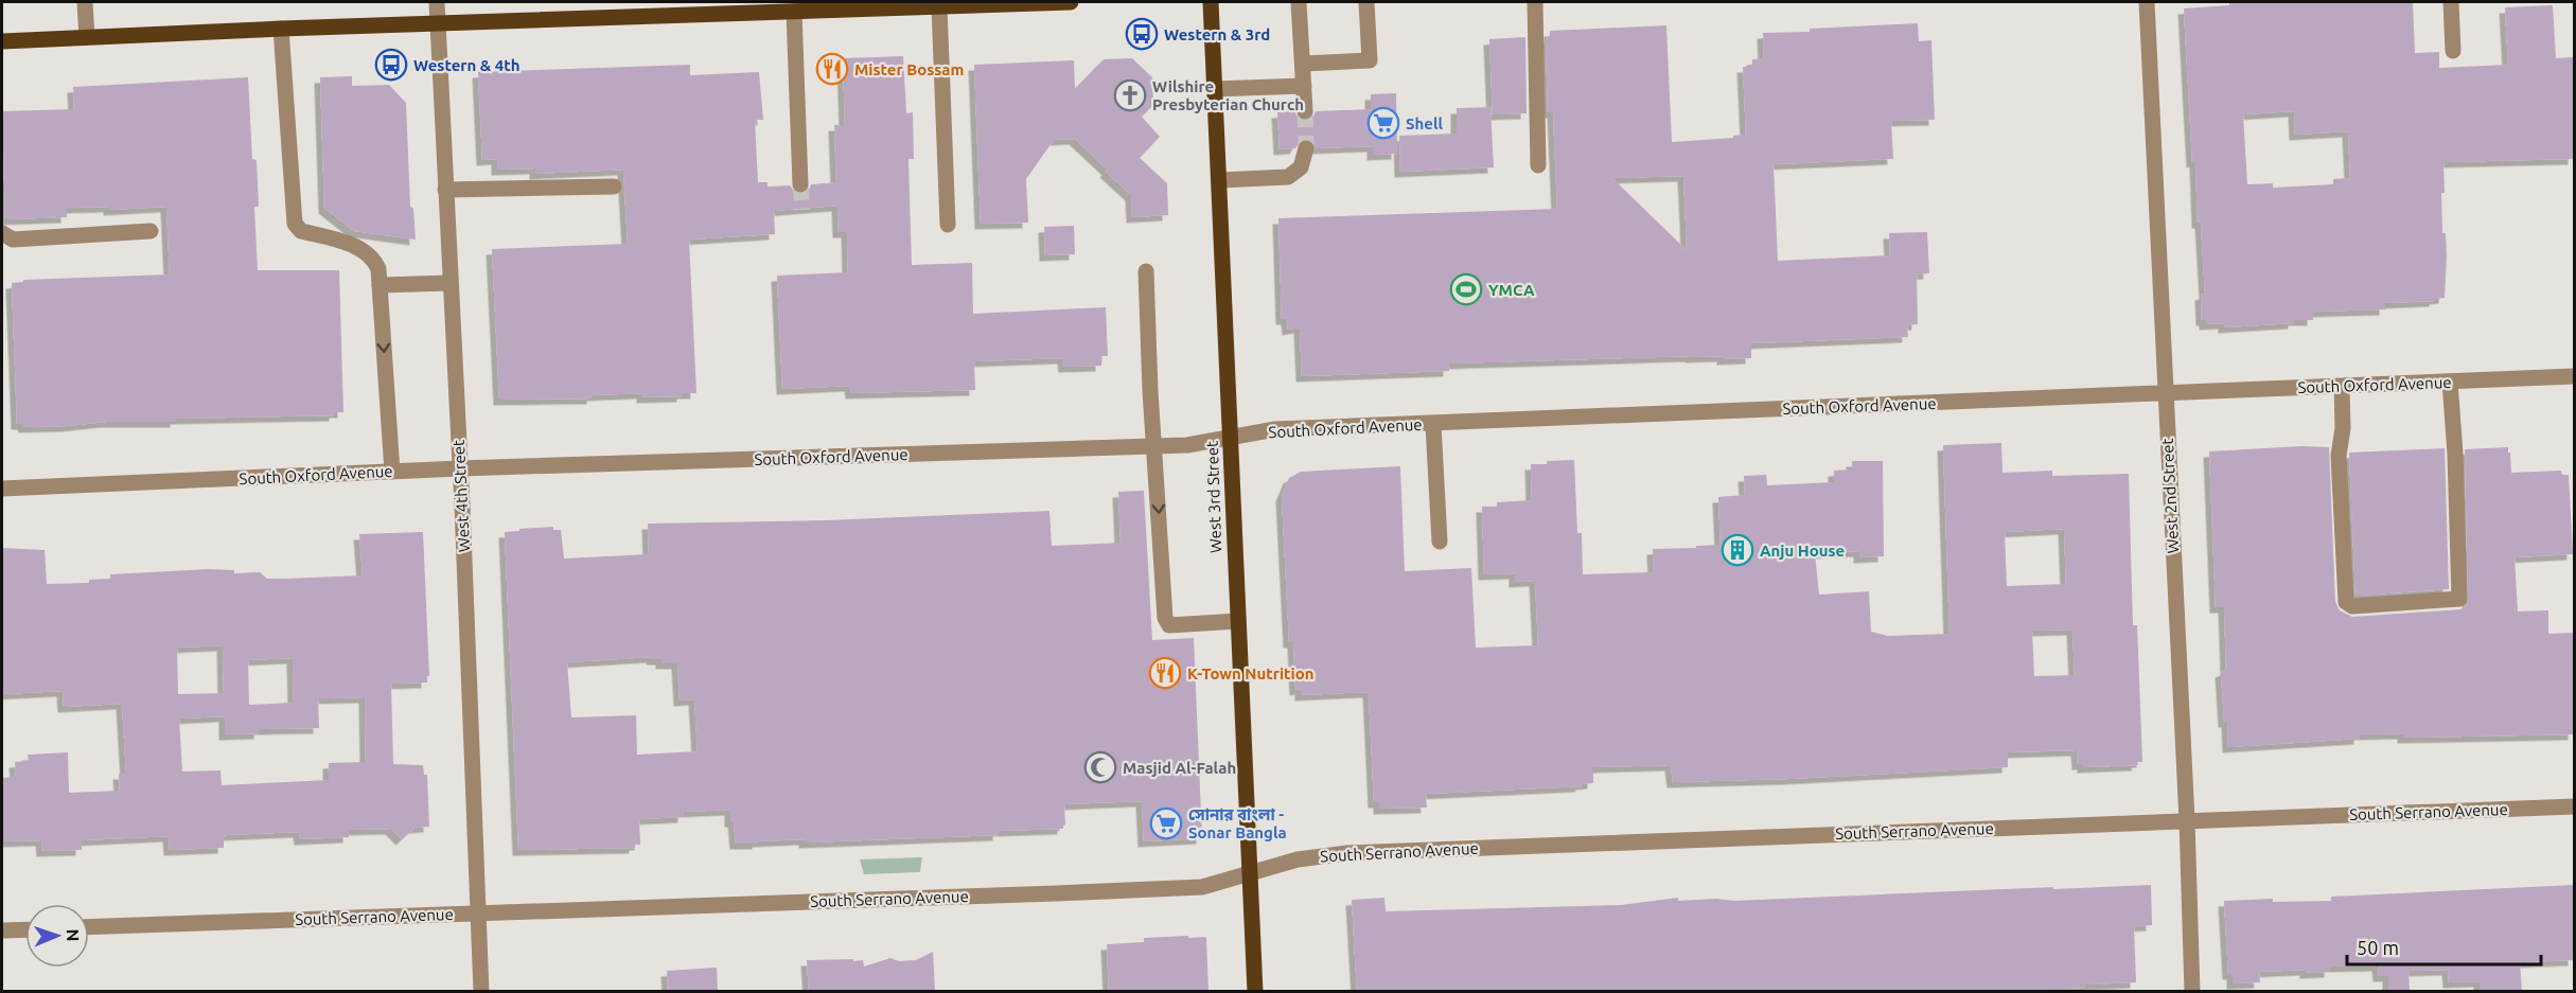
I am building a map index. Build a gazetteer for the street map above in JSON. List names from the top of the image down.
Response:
{
  "streets": {
    "main road": ["West 3rd Street"],
    "street": [
      "South Oxford Avenue",
      "West 4th Street",
      "West 2nd Street",
      "South Serrano Avenue"
    ]
  },
  "crossings": [
    ["South Oxford Avenue", "West 4th Street"],
    ["South Oxford Avenue", "West 2nd Street"],
    ["South Oxford Avenue", "West 3rd Street"],
    ["West 4th Street", "South Serrano Avenue"],
    ["West 2nd Street", "South Serrano Avenue"],
    ["West 3rd Street", "South Serrano Avenue"]
  ],
  "places": {
    "bus stop": ["Western & 3rd", "Western & 4th"],
    "restaurant": ["Mister Bossam", "K-Town Nutrition"],
    "church": ["Wilshire Presbyterian Church"],
    "supermarket": ["Shell", "সোনার বাংলা - Sonar Bangla"],
    "sports": ["YMCA"],
    "building": ["Anju House"],
    "mosque": ["Masjid Al-Falah"]
  },
  "scale_bar": "50 m",
  "north": "right"
}
